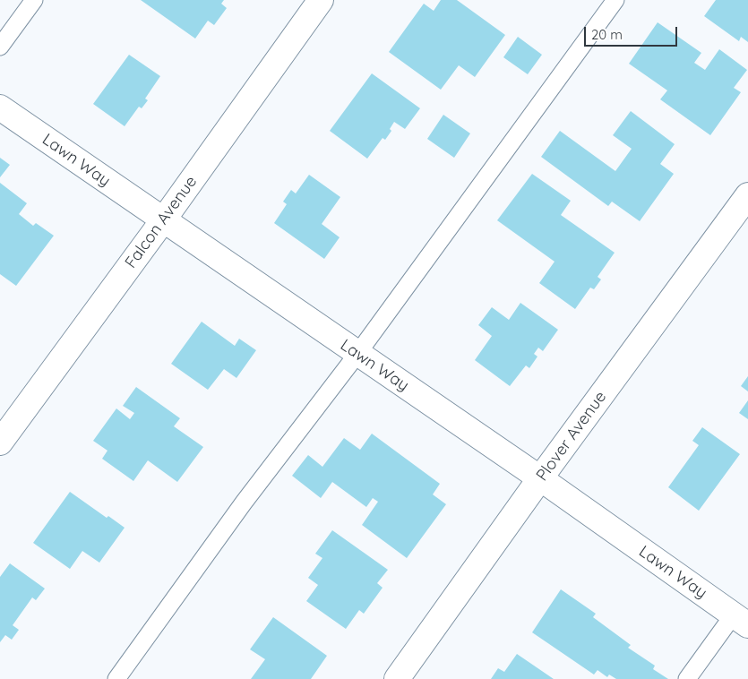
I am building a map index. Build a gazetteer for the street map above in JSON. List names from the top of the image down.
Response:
{
  "streets": {
    "street": ["Lawn Way", "Falcon Avenue", "Plover Avenue"]
  },
  "crossings": [
    ["Lawn Way", "Falcon Avenue"],
    ["Lawn Way", "Plover Avenue"]
  ],
  "scale_bar": "20 m"
}
